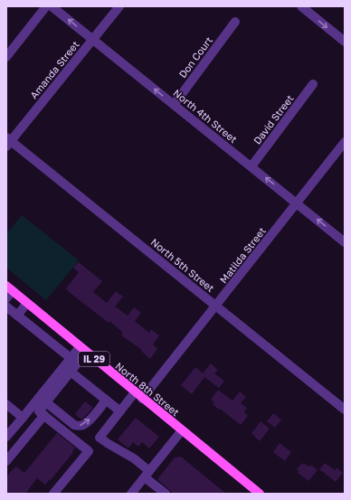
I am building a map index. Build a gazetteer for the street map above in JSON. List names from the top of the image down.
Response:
{
  "streets": {
    "main road": ["IL 29", "North 8th Street"],
    "street": [
      "Don Court",
      "Amanda Street",
      "North 4th Street",
      "David Street",
      "Matilda Street",
      "North 5th Street"
    ]
  },
  "crossings": [
    ["Don Court", "North 4th Street"],
    ["Amanda Street", "North 4th Street"],
    ["Amanda Street", "North 5th Street"],
    ["North 4th Street", "David Street"],
    ["North 4th Street", "Matilda Street"],
    ["Matilda Street", "North 5th Street"],
    ["Matilda Street", "North 8th Street"]
  ],
  "one_way": ["North 4th Street"]
}
